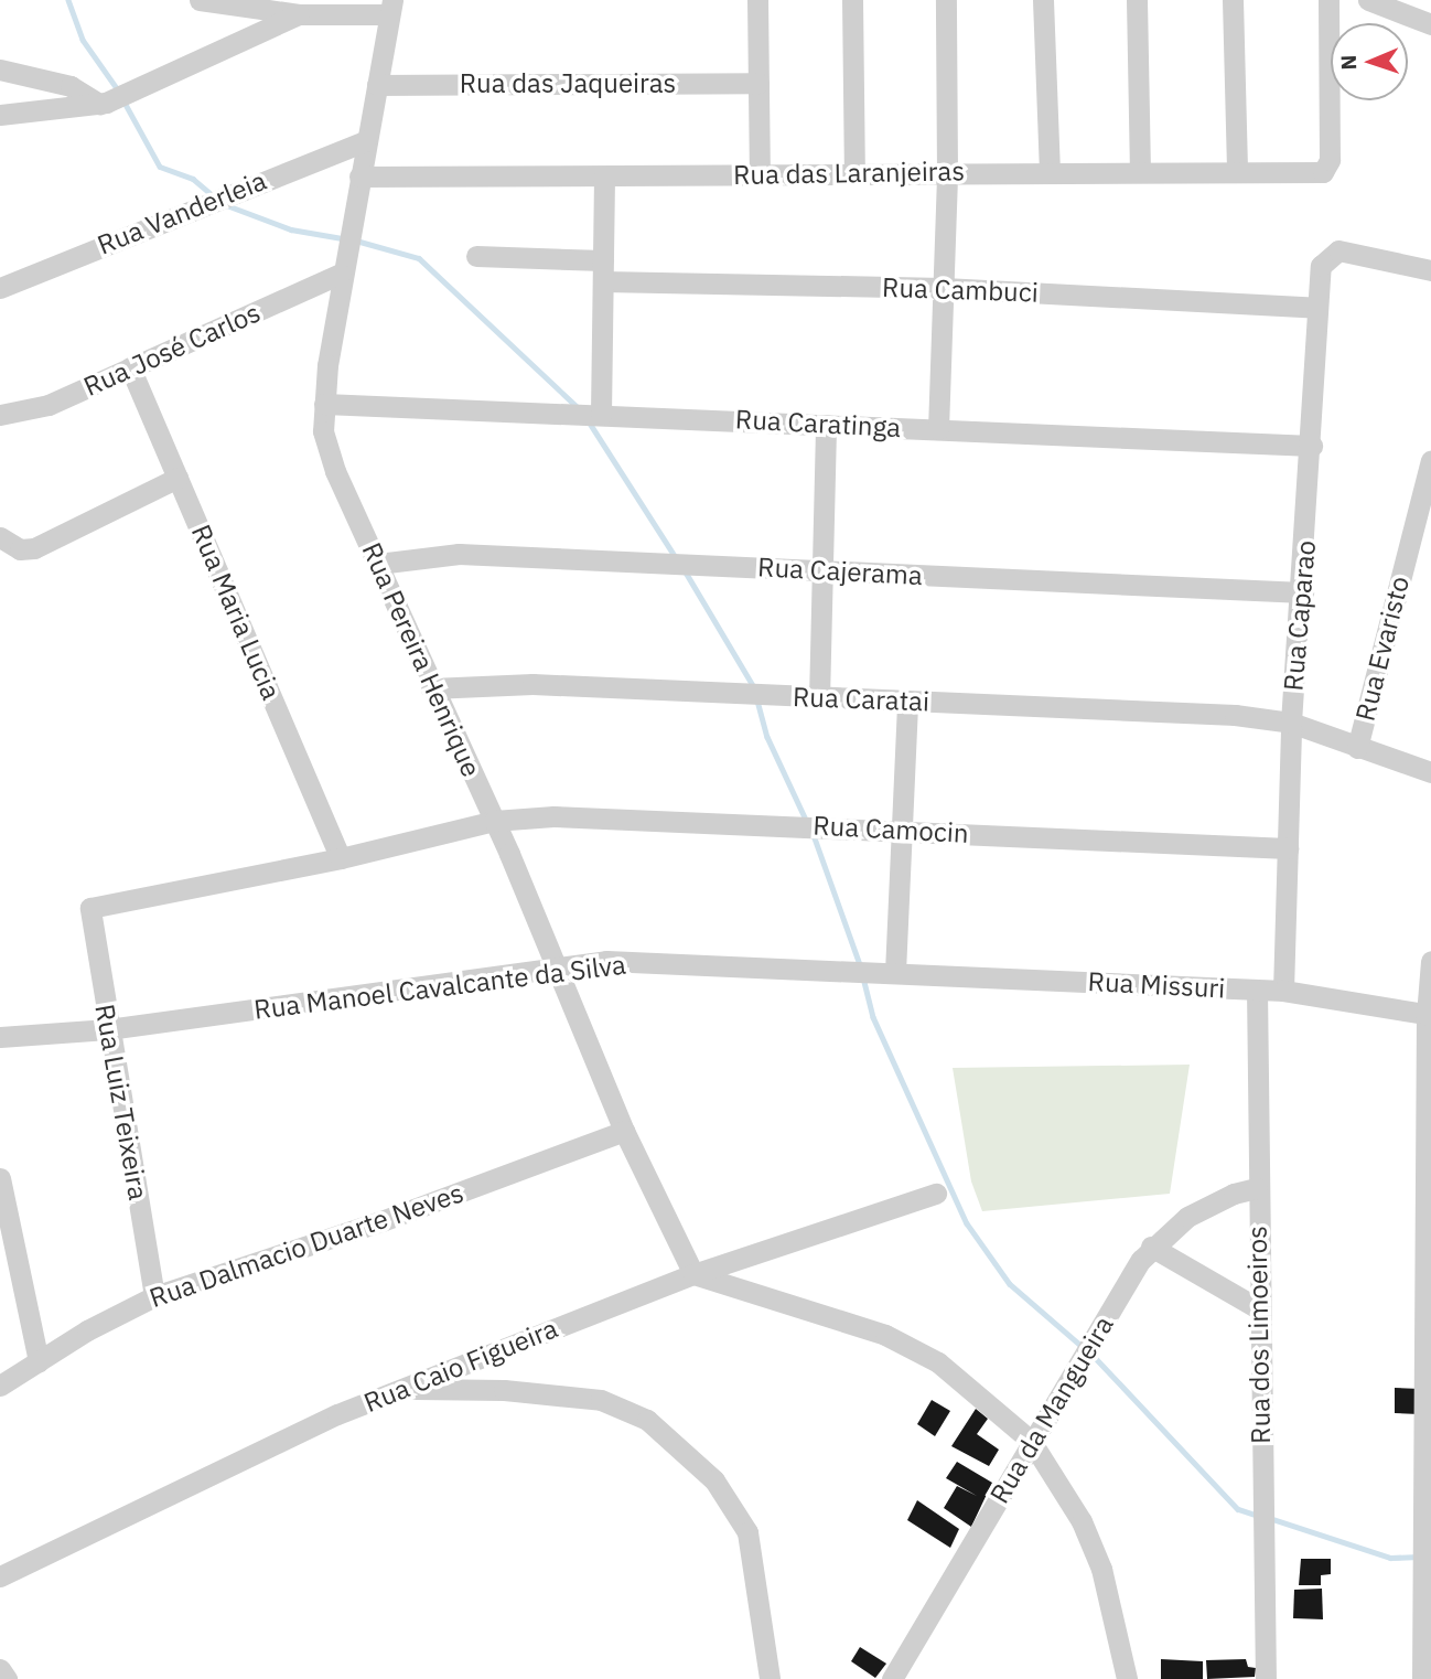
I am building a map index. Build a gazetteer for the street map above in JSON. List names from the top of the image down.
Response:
{
  "streets": {
    "street": [
      "Rua das Jaqueiras",
      "Rua das Laranjeiras",
      "Rua Vanderleia",
      "Rua Cambuci",
      "Rua José Carlos",
      "Rua Caratinga",
      "Rua Cajerama",
      "Rua Maria Lucia",
      "Rua Caparao",
      "Rua Evaristo",
      "Rua Pereira Henrique",
      "Rua Caratai",
      "Rua Camocin",
      "Rua Missuri",
      "Rua Manoel Cavalcante da Silva",
      "Rua Luiz Teixeira",
      "Rua Dalmacio Duarte Neves",
      "Rua dos Limoeiros",
      "Rua Caio Figueira",
      "Rua da Mangueira"
    ]
  },
  "crossings": [
    ["Rua das Jaqueiras", "Rua Pereira Henrique"],
    ["Rua das Laranjeiras", "Rua Pereira Henrique"],
    ["Rua Vanderleia", "Rua Pereira Henrique"],
    ["Rua Cambuci", "Rua Caparao"],
    ["Rua José Carlos", "Rua Maria Lucia"],
    ["Rua José Carlos", "Rua Pereira Henrique"],
    ["Rua Caratinga", "Rua Caparao"],
    ["Rua Caratinga", "Rua Pereira Henrique"],
    ["Rua Cajerama", "Rua Caparao"],
    ["Rua Cajerama", "Rua Pereira Henrique"],
    ["Rua Maria Lucia", "Rua Camocin"],
    ["Rua Caparao", "Rua Caratai"],
    ["Rua Caparao", "Rua Camocin"],
    ["Rua Caparao", "Rua Missuri"],
    ["Rua Evaristo", "Rua Caratai"],
    ["Rua Pereira Henrique", "Rua Caratai"],
    ["Rua Pereira Henrique", "Rua Camocin"],
    ["Rua Pereira Henrique", "Rua Manoel Cavalcante da Silva"],
    ["Rua Pereira Henrique", "Rua Dalmacio Duarte Neves"],
    ["Rua Pereira Henrique", "Rua Caio Figueira"],
    ["Rua Camocin", "Rua Luiz Teixeira"],
    ["Rua Missuri", "Rua Manoel Cavalcante da Silva"],
    ["Rua Missuri", "Rua dos Limoeiros"],
    ["Rua Manoel Cavalcante da Silva", "Rua Luiz Teixeira"],
    ["Rua Luiz Teixeira", "Rua Dalmacio Duarte Neves"],
    ["Rua dos Limoeiros", "Rua da Mangueira"]
  ],
  "north": "left"
}
